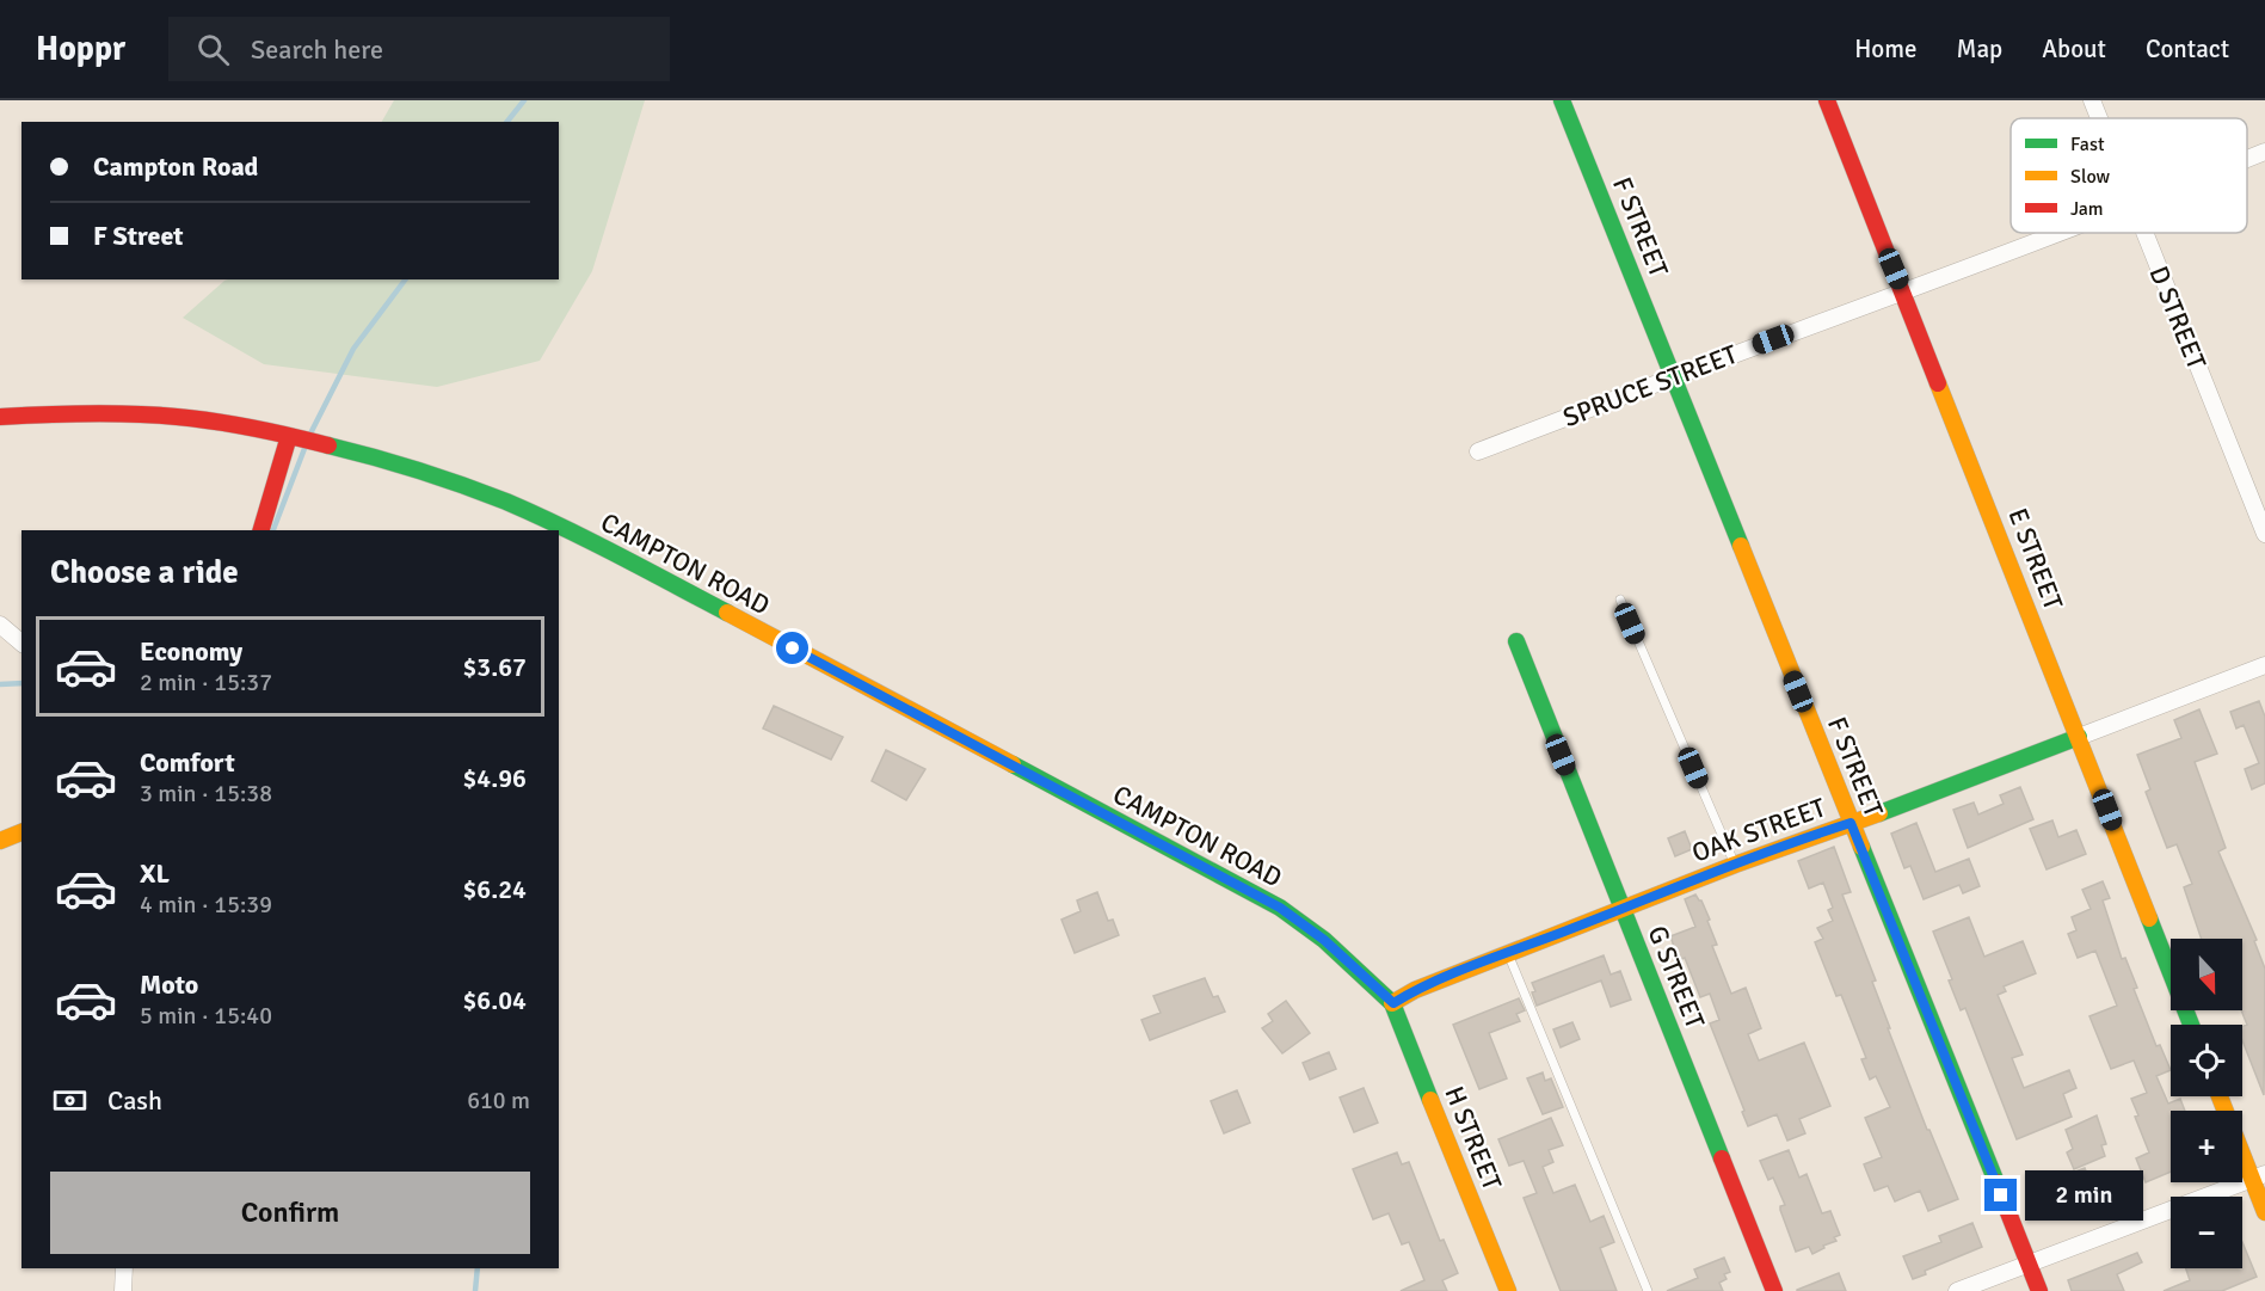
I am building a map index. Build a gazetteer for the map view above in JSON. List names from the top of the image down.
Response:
{
  "streets": {
    "street": [
      "F STREET",
      "D STREET",
      "SPRUCE STREET",
      "E STREET",
      "CAMPTON ROAD",
      "OAK STREET",
      "G STREET",
      "H STREET"
    ]
  },
  "crossings": [
    ["F STREET", "SPRUCE STREET"],
    ["F STREET", "OAK STREET"],
    ["SPRUCE STREET", "E STREET"],
    ["E STREET", "OAK STREET"],
    ["CAMPTON ROAD", "OAK STREET"],
    ["CAMPTON ROAD", "H STREET"],
    ["OAK STREET", "G STREET"],
    ["OAK STREET", "H STREET"]
  ],
  "legend": ["Fast", "Slow", "Jam"],
  "north": "bottom",
  "page": {
    "header": "Hoppr",
    "search": "Search here",
    "nav": [
      "Home",
      "Map",
      "About",
      "Contact"
    ],
    "banner": ["Campton Road", "F Street"],
    "heading": "Choose a ride",
    "list": [
      {
        "name": "Economy",
        "note": "2 min · 15:37",
        "value": "$3.67"
      },
      {
        "name": "Comfort",
        "note": "3 min · 15:38",
        "value": "$4.96"
      },
      {
        "name": "XL",
        "note": "4 min · 15:39",
        "value": "$6.24"
      },
      {
        "name": "Moto",
        "note": "5 min · 15:40",
        "value": "$6.04"
      }
    ],
    "map_buttons": ["+", "−"],
    "pay": ["Cash", "610 m"],
    "buttons": "Confirm",
    "bubble": "2 min"
  }
}
